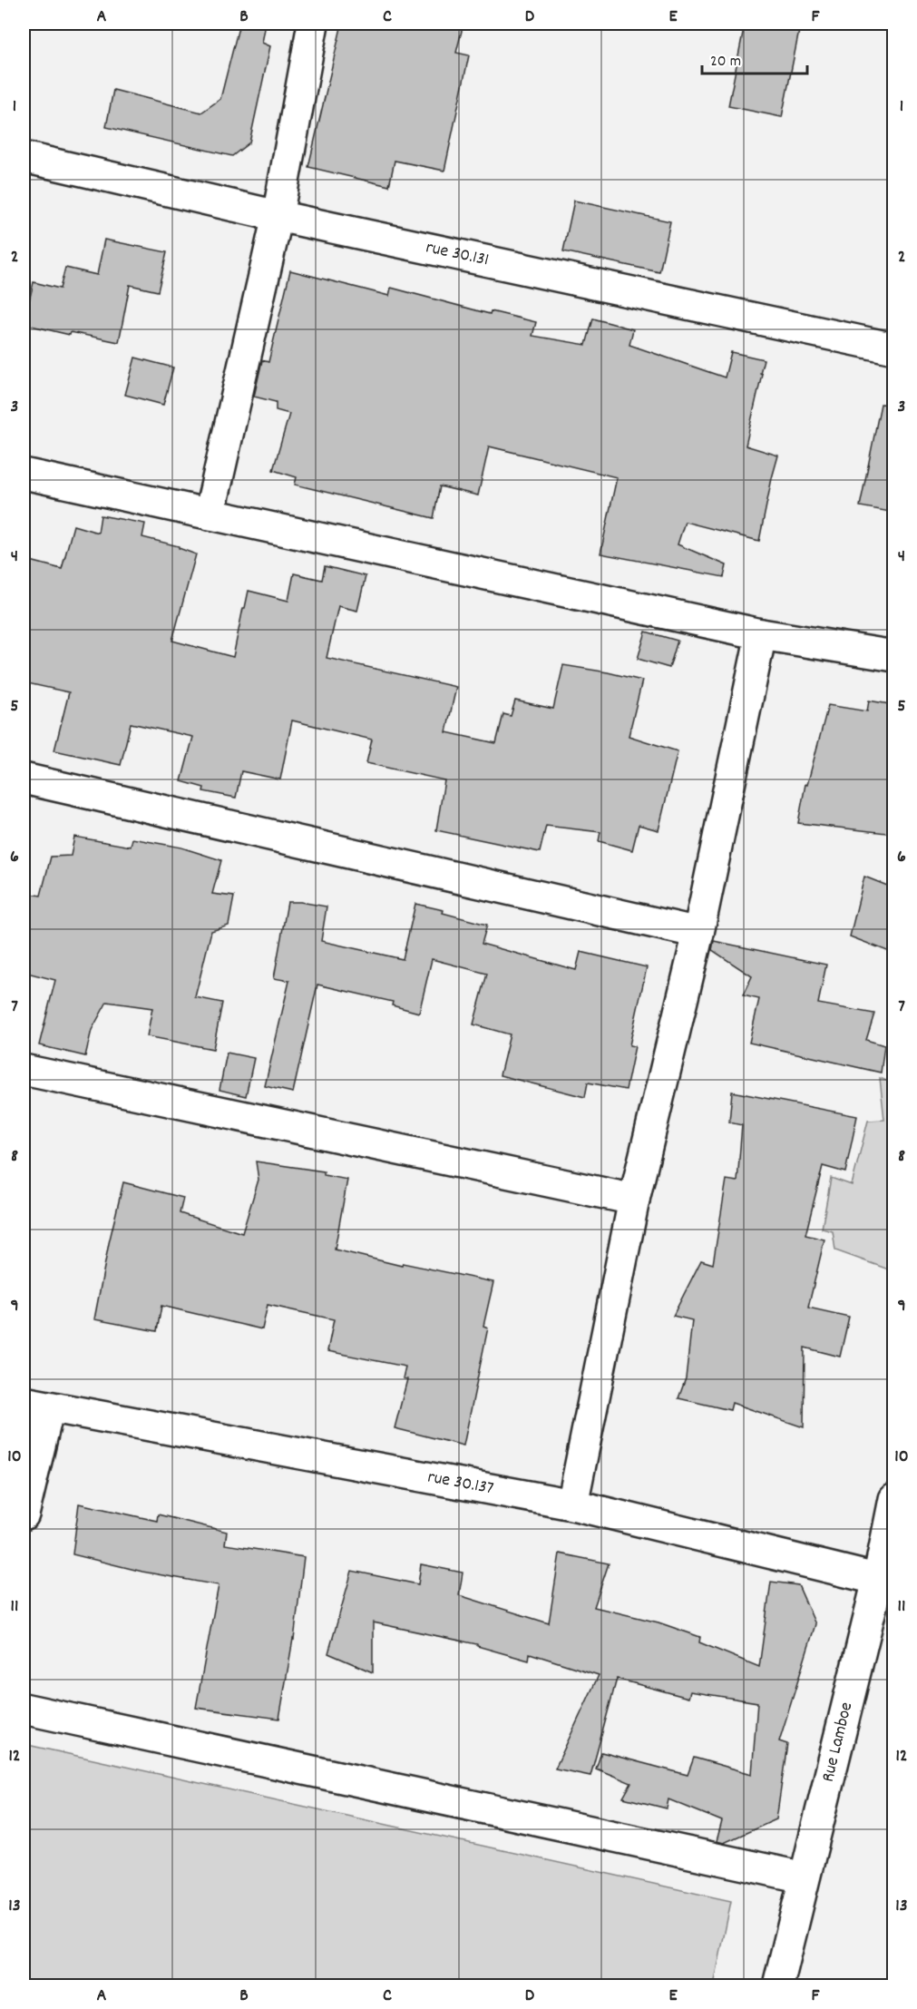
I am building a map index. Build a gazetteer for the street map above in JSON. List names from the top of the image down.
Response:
{
  "streets": {
    "street": ["rue 30.131", "rue 30.137", "Rue Lamboe"]
  },
  "crossings": [
    ["rue 30.137", "Rue Lamboe"]
  ],
  "scale_bar": "20 m",
  "grid": {
    "columns": [
      "A",
      "B",
      "C",
      "D",
      "E",
      "F"
    ],
    "rows": [
      "1",
      "2",
      "3",
      "4",
      "5",
      "6",
      "7",
      "8",
      "9",
      "10",
      "11",
      "12",
      "13"
    ]
  }
}
